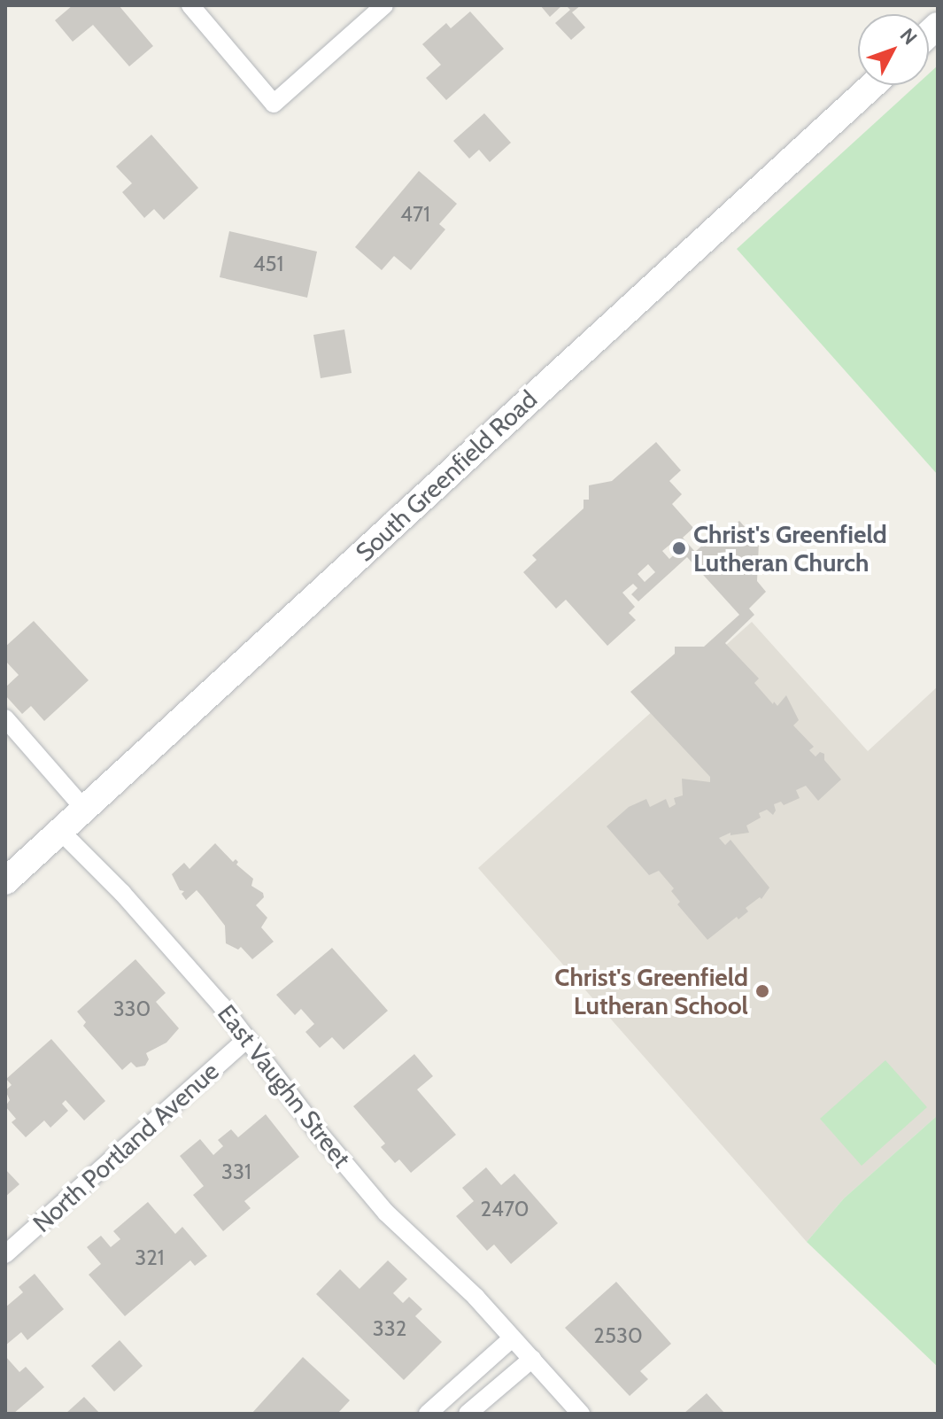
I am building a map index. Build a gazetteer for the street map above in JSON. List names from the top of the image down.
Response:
{
  "streets": {
    "main road": ["South Greenfield Road"],
    "street": ["East Vaughn Street", "North Portland Avenue"]
  },
  "crossings": [
    ["South Greenfield Road", "East Vaughn Street"],
    ["East Vaughn Street", "North Portland Avenue"]
  ],
  "places": ["Christ's Greenfield Lutheran Church", "Christ's Greenfield Lutheran School"],
  "house_numbers": [
    "471",
    "451",
    "330",
    "331",
    "2470",
    "321",
    "332",
    "2530"
  ],
  "north": "top right"
}
